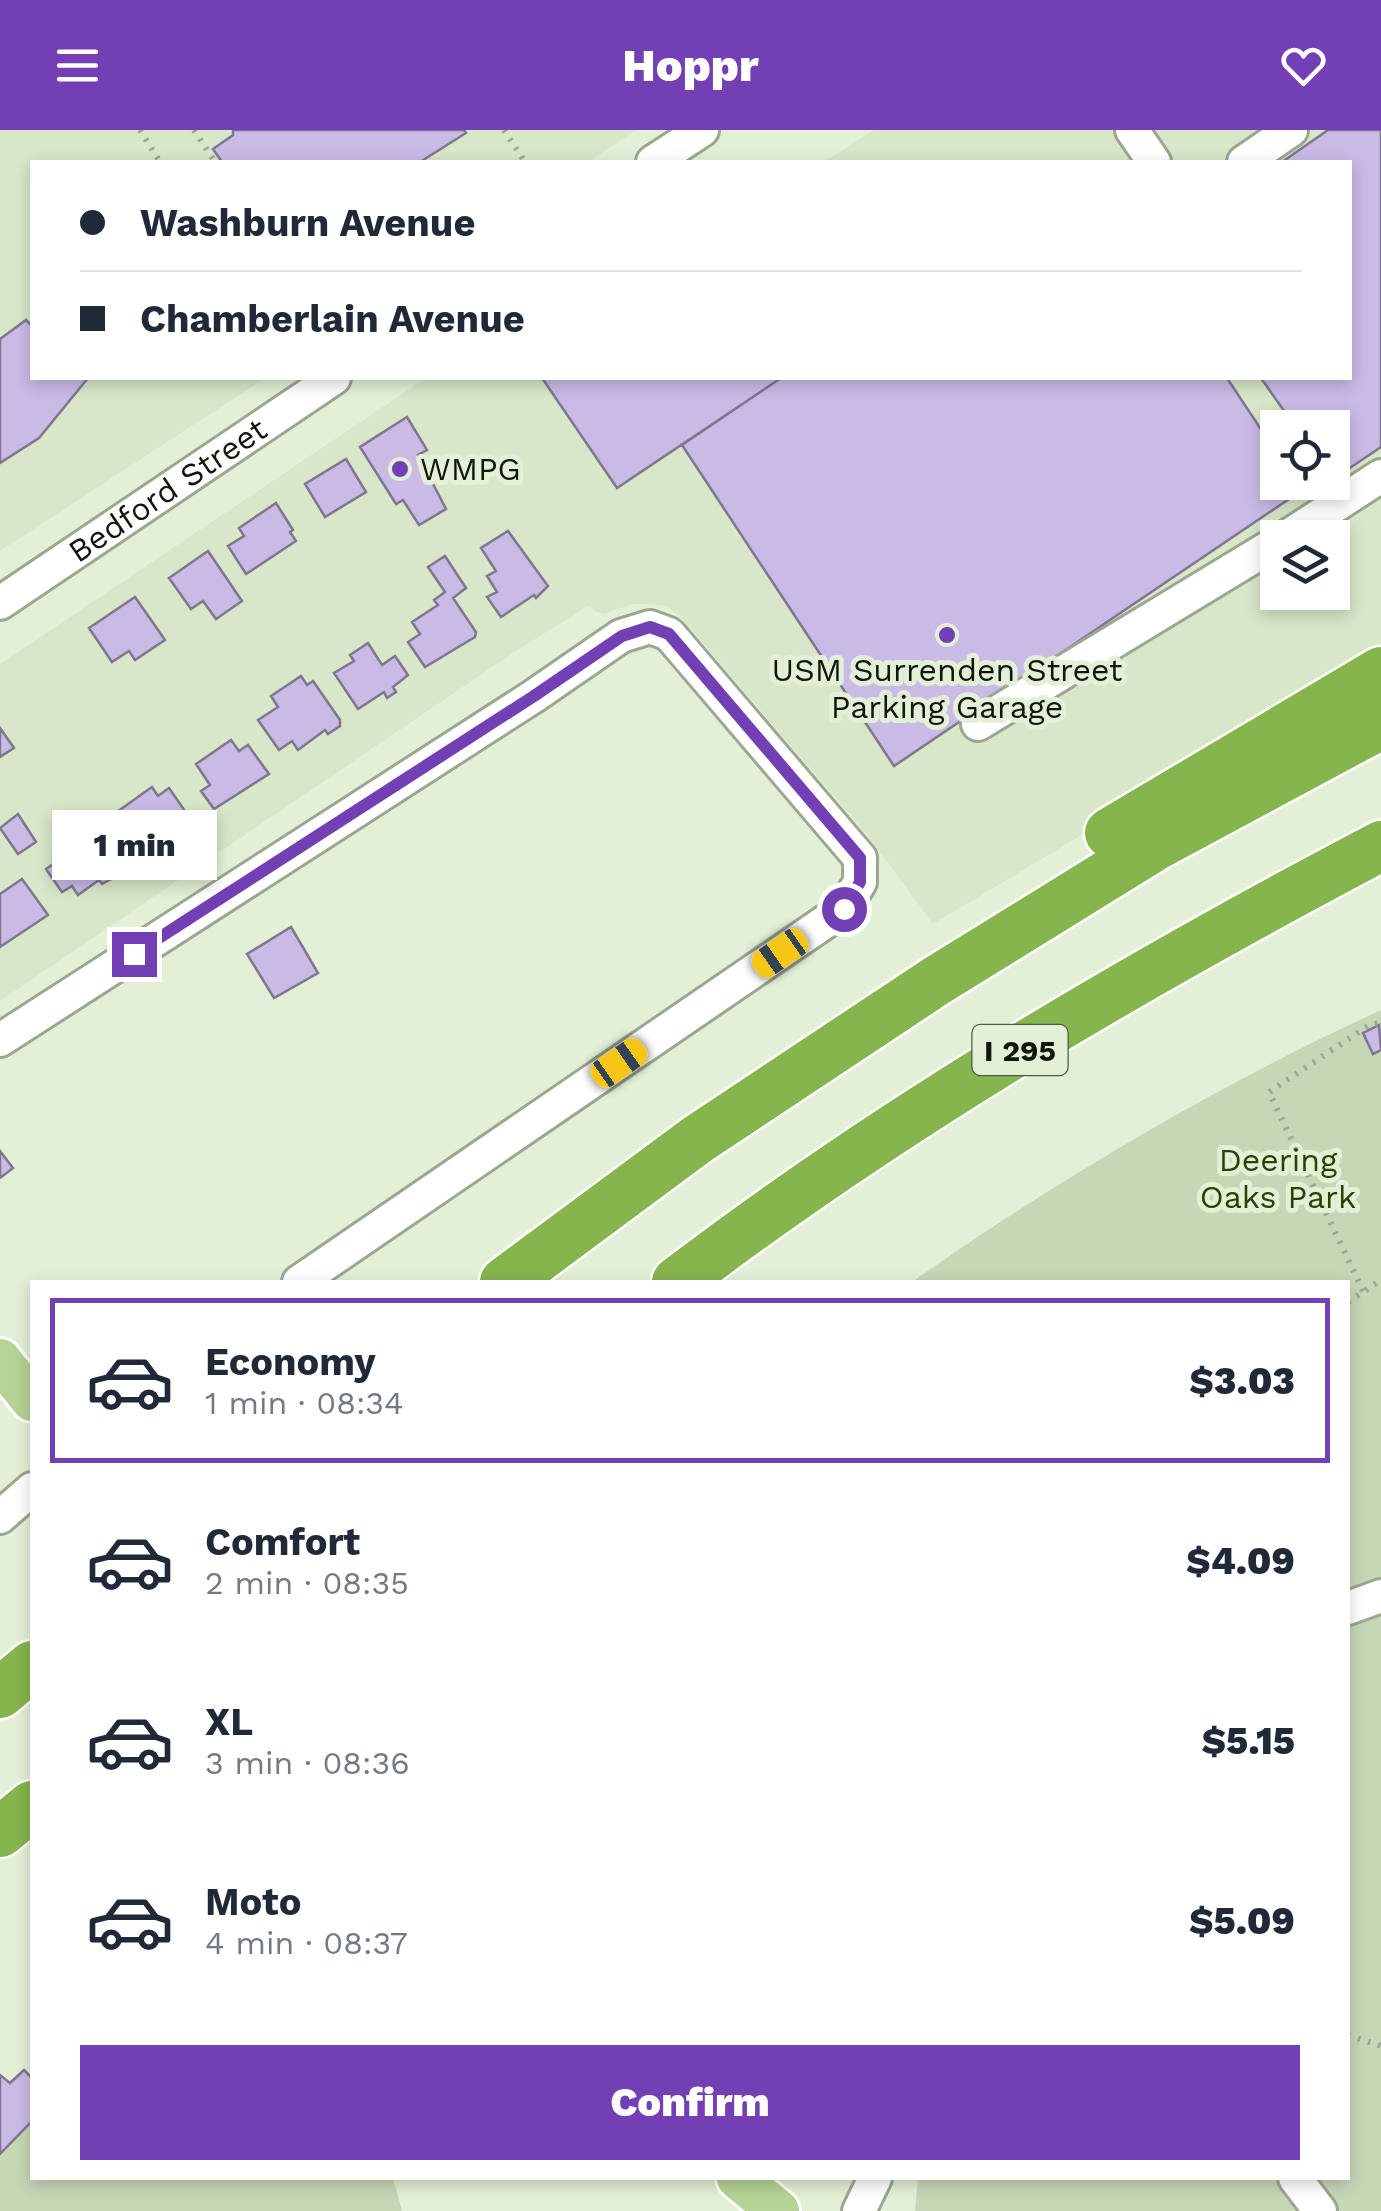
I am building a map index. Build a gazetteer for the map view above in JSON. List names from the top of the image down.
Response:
{
  "streets": {
    "highway": ["I 295"],
    "street": ["Bedford Street"]
  },
  "parks": ["Deering Oaks Park"],
  "places": ["WMPG", "USM Surrenden Street Parking Garage"],
  "page": {
    "header": "Hoppr",
    "banner": ["Washburn Avenue", "Chamberlain Avenue"],
    "bubble": "1 min",
    "list": [
      {
        "name": "Economy",
        "note": "1 min · 08:34",
        "value": "$3.03"
      },
      {
        "name": "Comfort",
        "note": "2 min · 08:35",
        "value": "$4.09"
      },
      {
        "name": "XL",
        "note": "3 min · 08:36",
        "value": "$5.15"
      },
      {
        "name": "Moto",
        "note": "4 min · 08:37",
        "value": "$5.09"
      }
    ],
    "buttons": "Confirm"
  }
}
